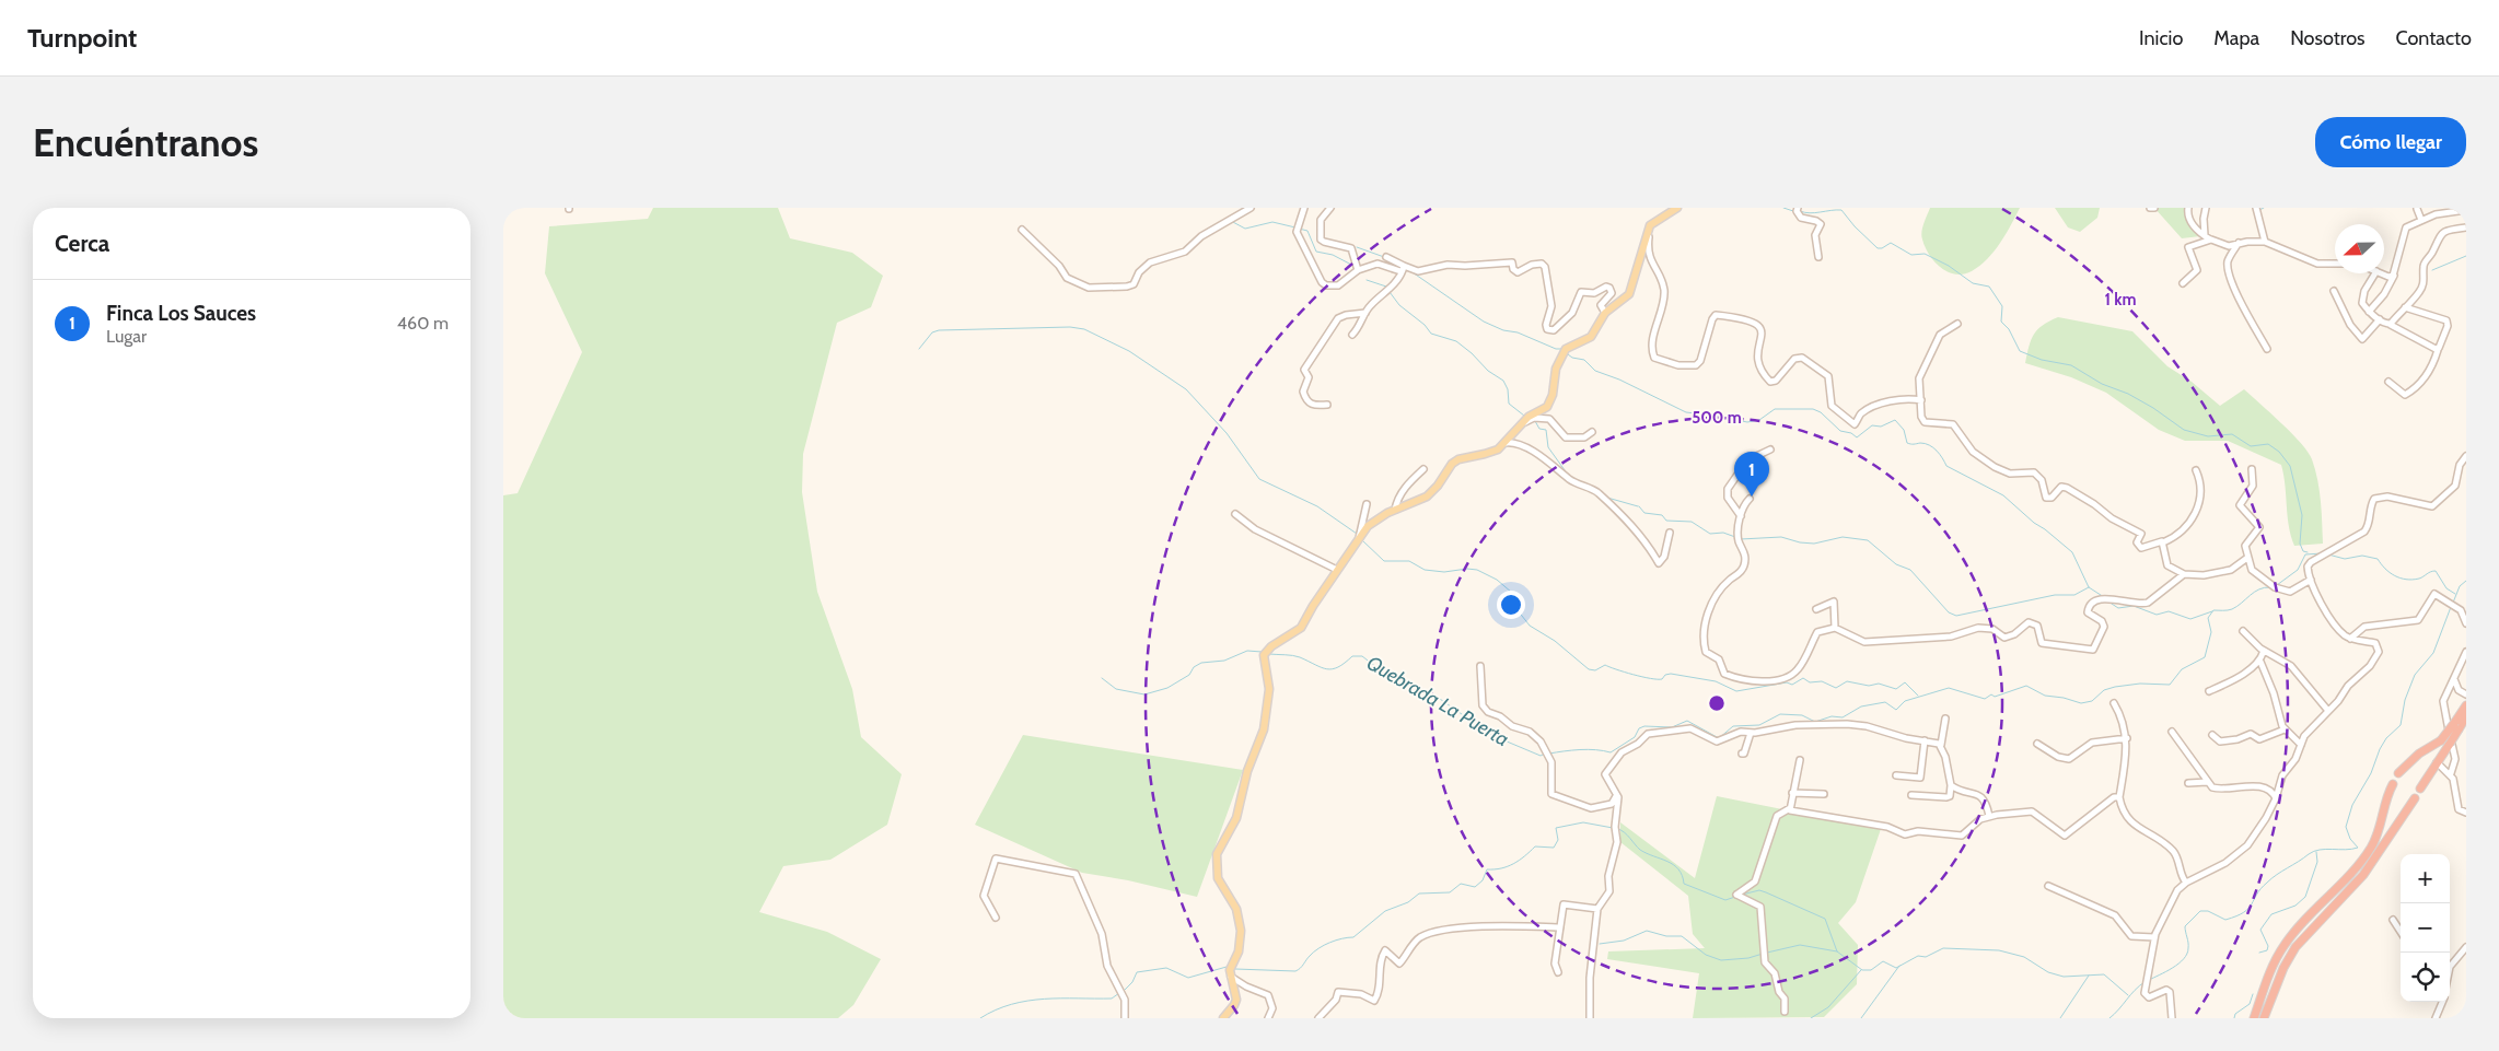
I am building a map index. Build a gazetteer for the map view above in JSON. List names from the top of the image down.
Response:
{
  "water": ["Quebrada La Puerta"],
  "north": "left",
  "page": {
    "header": "Turnpoint",
    "nav": [
      "Inicio",
      "Mapa",
      "Nosotros",
      "Contacto"
    ],
    "buttons": "Cómo llegar",
    "title": "Encuéntranos",
    "heading": "Cerca",
    "list": [
      {
        "mark": "1",
        "name": "Finca Los Sauces",
        "note": "Lugar",
        "value": "460 m"
      }
    ],
    "pins": "1",
    "map_buttons": ["+", "−"]
  },
  "rings": ["1 km", "500 m"]
}
